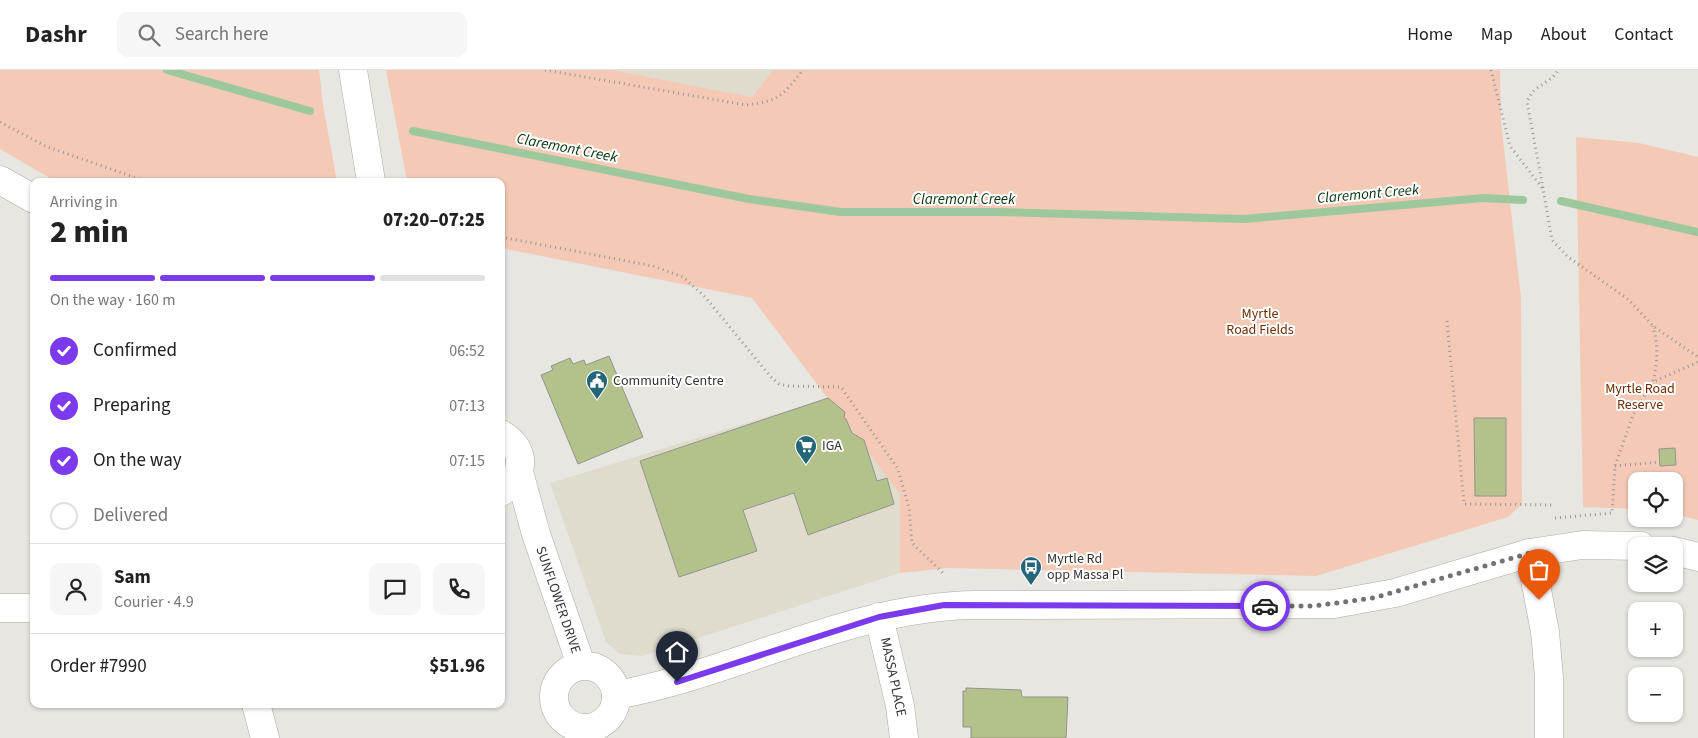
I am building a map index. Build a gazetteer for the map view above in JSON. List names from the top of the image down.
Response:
{
  "streets": {
    "street": ["SUNFLOWER DRIVE", "MASSA PLACE"]
  },
  "water": ["Claremont Creek"],
  "parks": ["Myrtle Road Fields", "Myrtle Road Reserve"],
  "places": {
    "public building": ["Community Centre"],
    "supermarket": ["IGA"],
    "bus stop": ["Myrtle Rd opp Massa Pl"]
  },
  "page": {
    "header": "Dashr",
    "search": "Search here",
    "nav": [
      "Home",
      "Map",
      "About",
      "Contact"
    ],
    "heading": ["2 min", "Arriving in", "07:20–07:25"],
    "panel": [
      "Sam",
      "Courier · 4.9",
      "Order #7990",
      "$51.96"
    ],
    "bar": "On the way · 160 m",
    "list": [
      ["Confirmed", "06:52"],
      ["Preparing", "07:13"],
      ["On the way", "07:15"],
      "Delivered"
    ],
    "map_buttons": ["+", "−"]
  }
}
